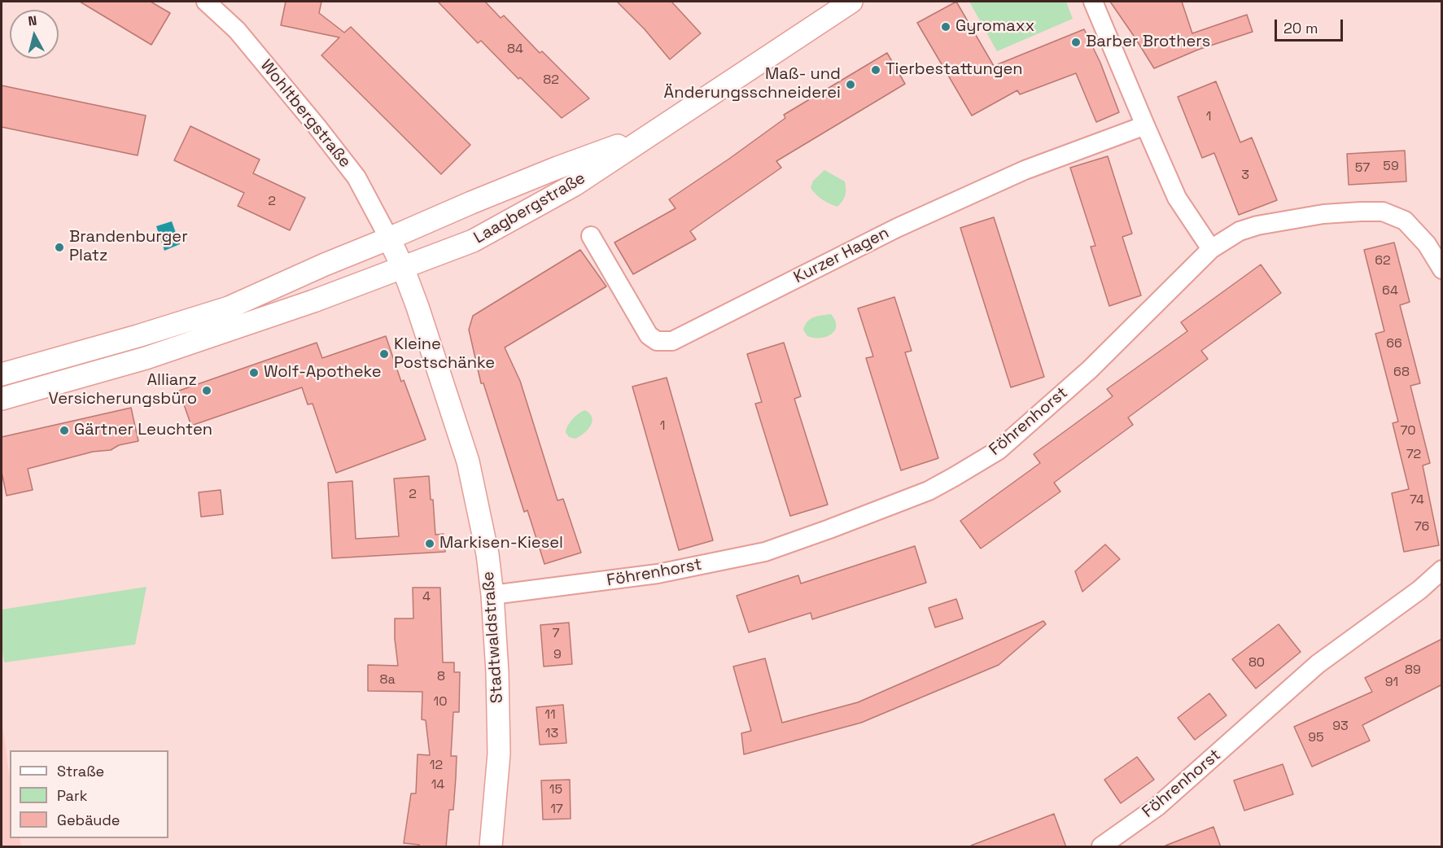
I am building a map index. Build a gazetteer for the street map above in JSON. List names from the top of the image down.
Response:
{
  "streets": {
    "street": [
      "Wohltbergstraße",
      "Laagbergstraße",
      "Kurzer Hagen",
      "Föhrenhorst",
      "Stadtwaldstraße"
    ]
  },
  "crossings": [
    ["Wohltbergstraße", "Laagbergstraße"],
    ["Wohltbergstraße", "Stadtwaldstraße"],
    ["Laagbergstraße", "Stadtwaldstraße"],
    ["Föhrenhorst", "Stadtwaldstraße"]
  ],
  "places": [
    "Gyromaxx",
    "Barber Brothers",
    "Tierbestattungen",
    "Maß- und Änderungsschneiderei",
    "Brandenburger Platz",
    "Kleine Postschänke",
    "Wolf-Apotheke",
    "Allianz Versicherungsbüro",
    "Gärtner Leuchten",
    "Markisen-Kiesel"
  ],
  "house_numbers": [
    "84",
    "82",
    "1",
    "59",
    "57",
    "3",
    "2",
    "62",
    "64",
    "66",
    "68",
    "1",
    "70",
    "72",
    "2",
    "74",
    "76",
    "4",
    "7",
    "9",
    "80",
    "89",
    "8",
    "8a",
    "91",
    "10",
    "11",
    "93",
    "13",
    "95",
    "12",
    "14",
    "15",
    "17"
  ],
  "legend": ["Straße", "Park", "Gebäude"],
  "scale_bar": "20 m",
  "north": "top"
}
